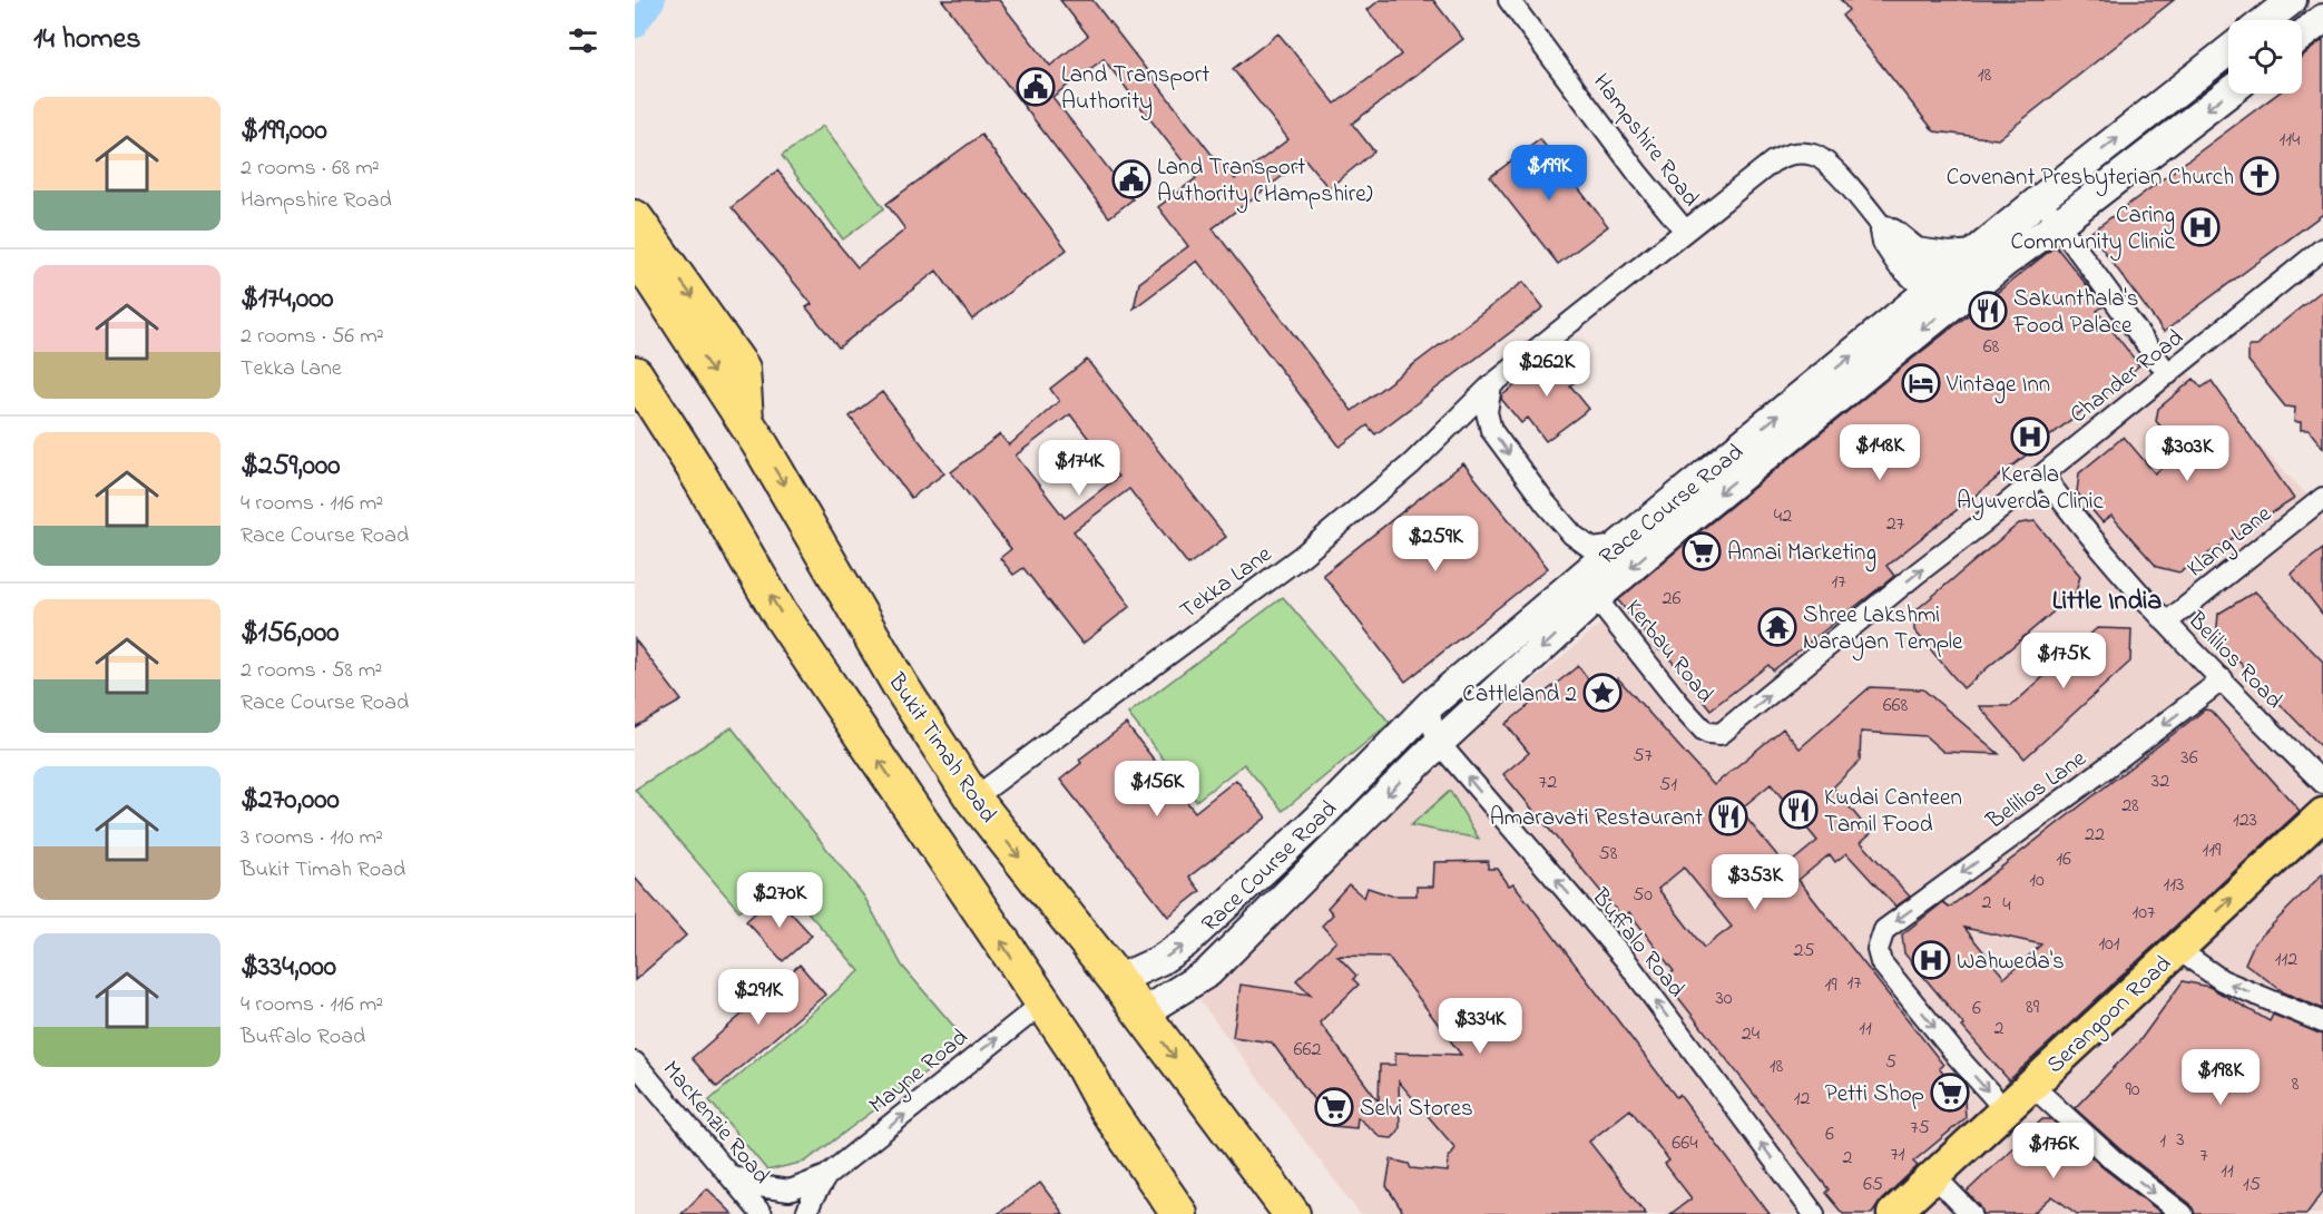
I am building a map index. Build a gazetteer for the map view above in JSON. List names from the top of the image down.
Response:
{
  "streets": {
    "highway": ["Bukit Timah Road"],
    "main road": ["Serangoon Road"],
    "street": [
      "Hampshire Road",
      "Chander Road",
      "Race Course Road",
      "Klang Lane",
      "Tekka Lane",
      "Kerbau Road",
      "Belilios Road",
      "Belilios Lane",
      "Buffalo Road",
      "Mayne Road",
      "MacKenzie Road"
    ]
  },
  "crossings": [
    ["Hampshire Road", "Tekka Lane"],
    ["Chander Road", "Kerbau Road"],
    ["Chander Road", "Belilios Road"],
    ["Race Course Road", "Kerbau Road"],
    ["Race Course Road", "Bukit Timah Road"],
    ["Race Course Road", "Buffalo Road"],
    ["Klang Lane", "Belilios Road"],
    ["Tekka Lane", "Bukit Timah Road"],
    ["Belilios Road", "Belilios Lane"],
    ["Belilios Lane", "Serangoon Road"],
    ["Mayne Road", "MacKenzie Road"]
  ],
  "one_way": ["Chander Road", "Buffalo Road", "Mayne Road"],
  "districts": ["Little India"],
  "places": {
    "public building": ["Land Transport Authority", "Land Transport Authority (Hampshire)"],
    "church": ["Covenant Presbyterian Church"],
    "hospital": ["Caring Community Clinic", "Kerala Ayuverda Clinic", "Wahweda's"],
    "restaurant": ["Sakunthala's Food Palace", "Kudai Canteen Tamil Food", "Amaravati Restaurant"],
    "hotel": ["Vintage Inn"],
    "supermarket": ["Annai Marketing", "Petti Shop", "Selvi Stores"],
    "temple": ["Shree Lakshmi Narayan Temple"],
    "place": ["Cattleland 2"]
  },
  "house_numbers": [
    "18",
    "114",
    "68",
    "42",
    "27",
    "17",
    "26",
    "668",
    "57",
    "36",
    "32",
    "72",
    "51",
    "28",
    "123",
    "22",
    "119",
    "58",
    "16",
    "10",
    "113",
    "50",
    "2",
    "4",
    "107",
    "101",
    "25",
    "112",
    "17",
    "19",
    "30",
    "89",
    "6",
    "11",
    "2",
    "24",
    "662",
    "5",
    "18",
    "8",
    "90",
    "12",
    "75",
    "6",
    "3",
    "1",
    "664",
    "71",
    "7",
    "2",
    "11",
    "65",
    "15"
  ],
  "page": {
    "heading": "14 homes",
    "list": [
      {
        "name": "$199,000",
        "note": "2 rooms · 68 m² · Hampshire Road"
      },
      {
        "name": "$174,000",
        "note": "2 rooms · 56 m² · Tekka Lane"
      },
      {
        "name": "$259,000",
        "note": "4 rooms · 116 m² · Race Course Road"
      },
      {
        "name": "$156,000",
        "note": "2 rooms · 58 m² · Race Course Road"
      },
      {
        "name": "$270,000",
        "note": "3 rooms · 110 m² · Bukit Timah Road"
      },
      {
        "name": "$334,000",
        "note": "4 rooms · 116 m² · Buffalo Road"
      }
    ],
    "price": [
      "$199K",
      "$262K",
      "$148K",
      "$303K",
      "$174K",
      "$259K",
      "$175K",
      "$156K",
      "$353K",
      "$270K",
      "$291K",
      "$334K",
      "$198K",
      "$176K"
    ]
  }
}
